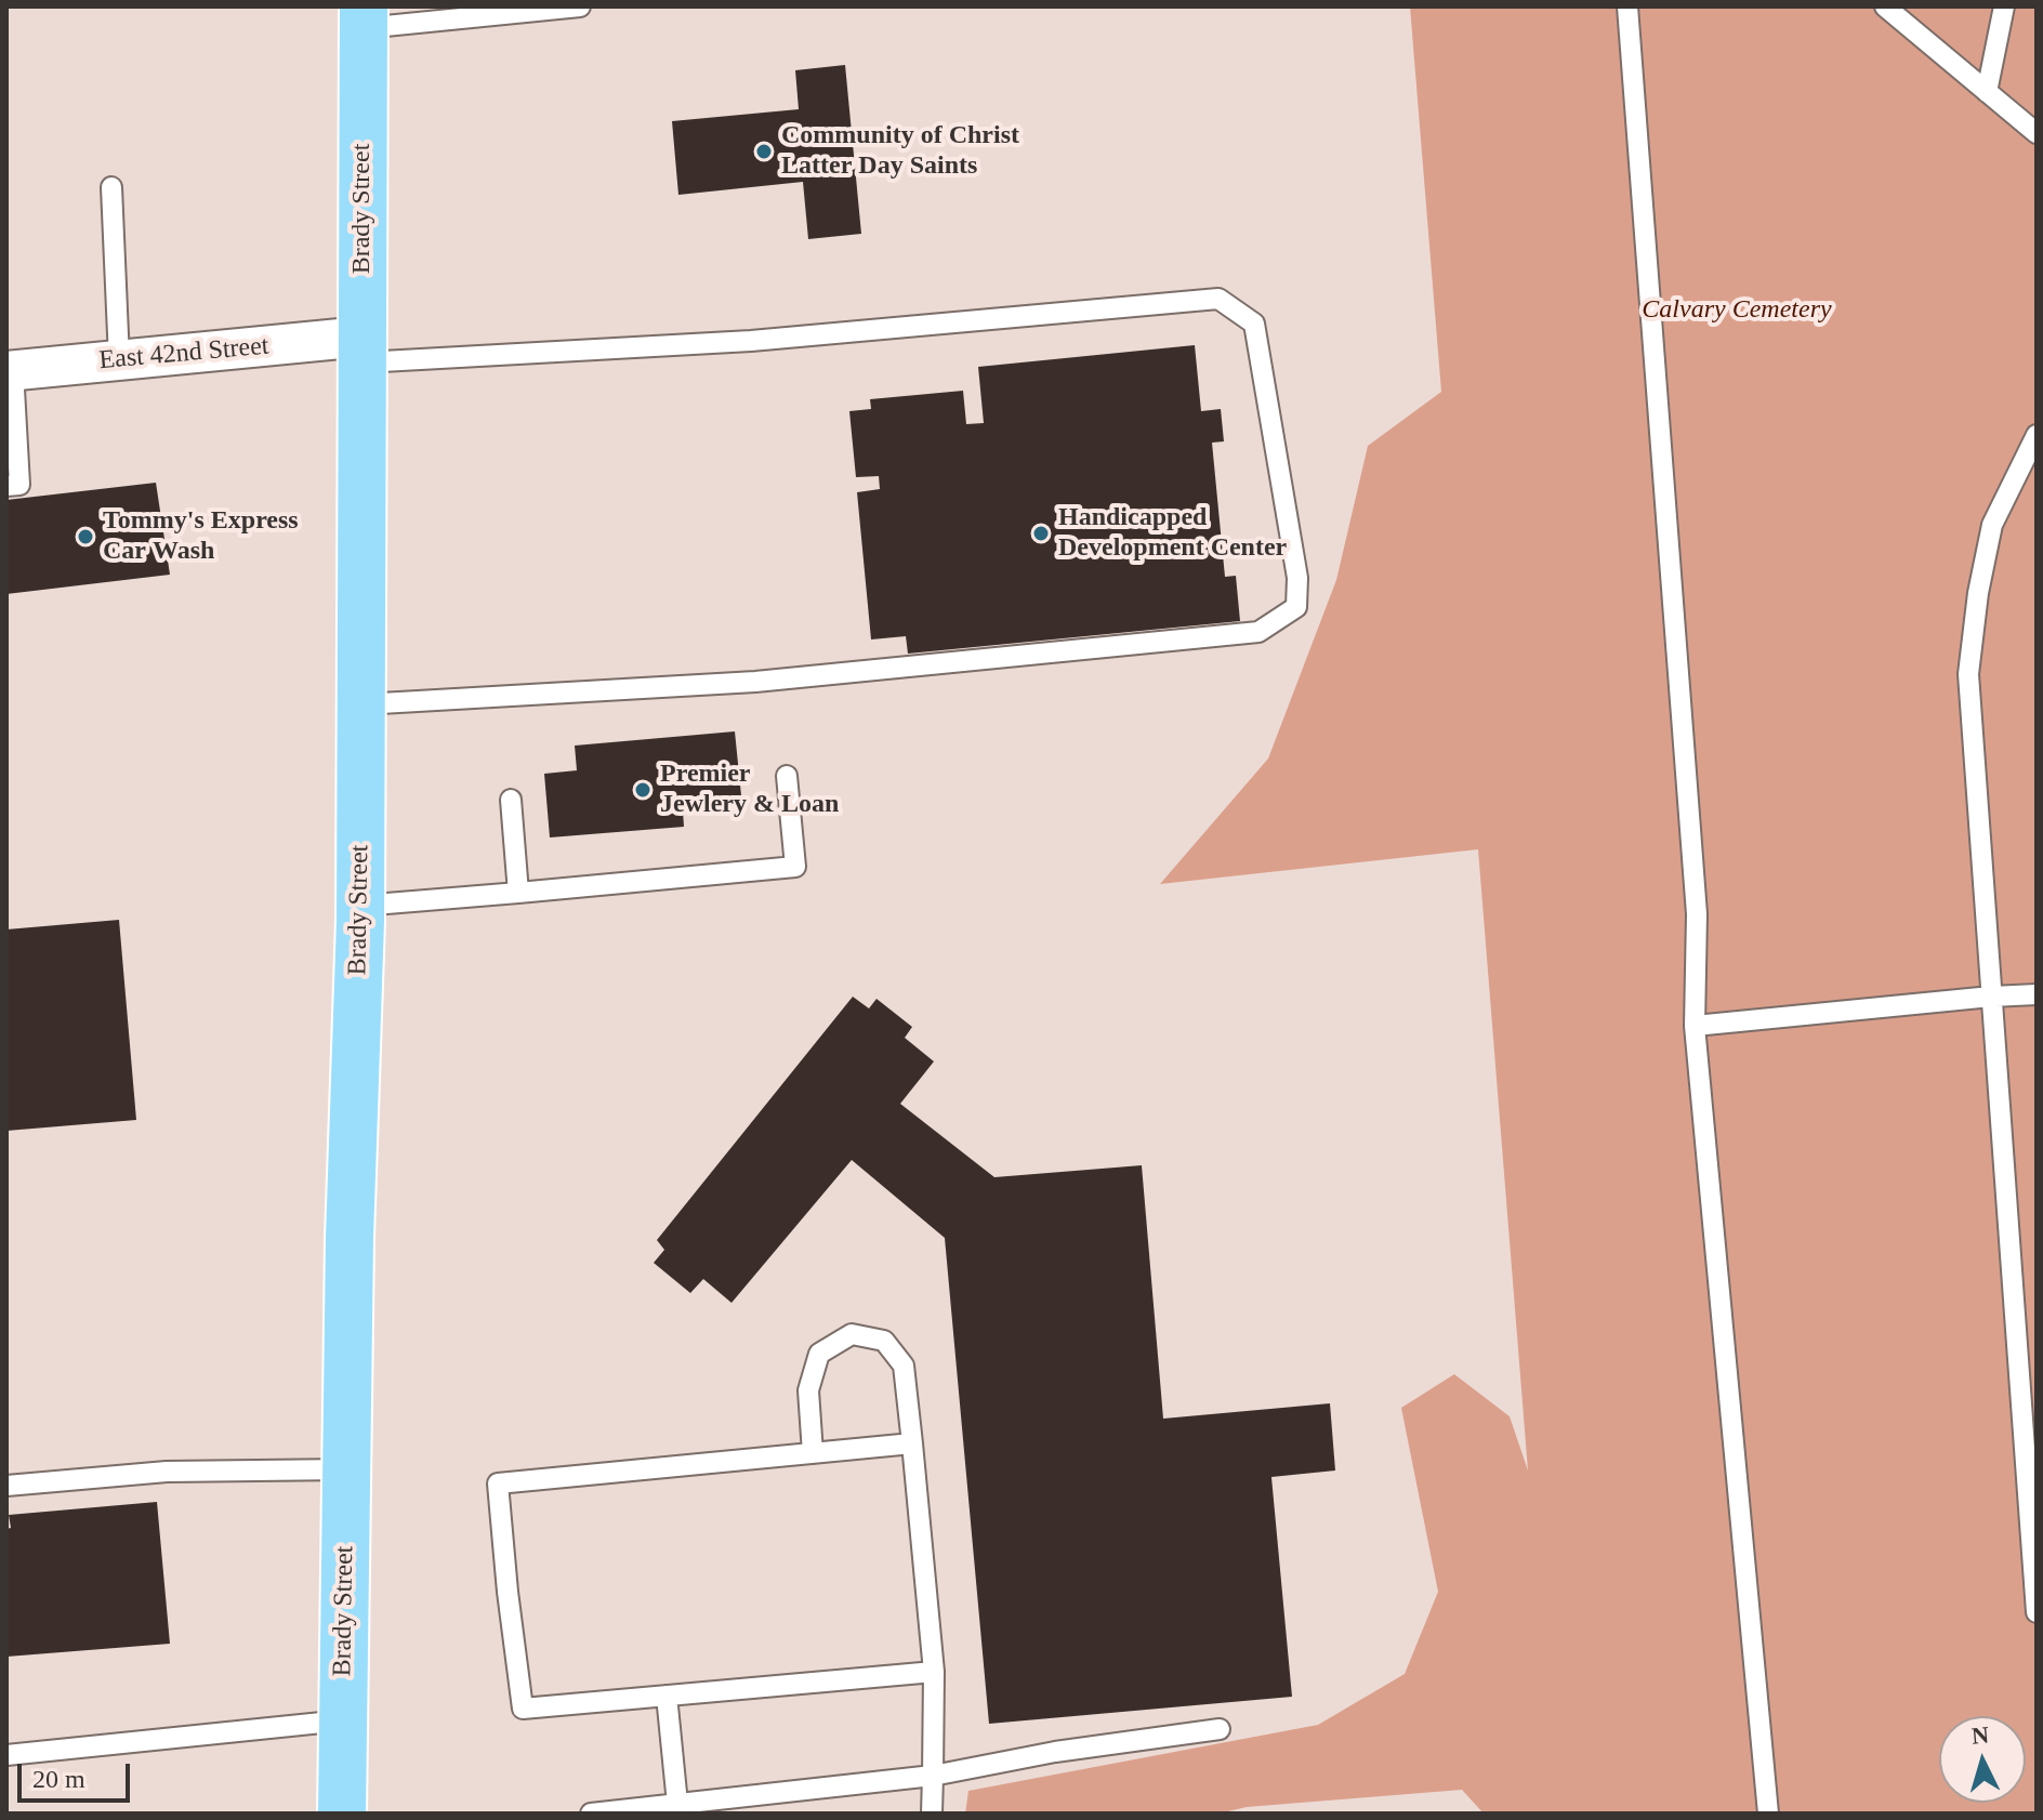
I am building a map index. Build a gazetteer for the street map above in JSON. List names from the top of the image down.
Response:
{
  "streets": {
    "highway": ["Brady Street"],
    "street": ["East 42nd Street"]
  },
  "crossings": [
    ["Brady Street", "East 42nd Street"]
  ],
  "parks": ["Calvary Cemetery"],
  "places": [
    "Community of Christ Latter Day Saints",
    "Handicapped Development Center",
    "Tommy's Express Car Wash",
    "Premier Jewlery & Loan"
  ],
  "scale_bar": "20 m",
  "north": "top"
}
